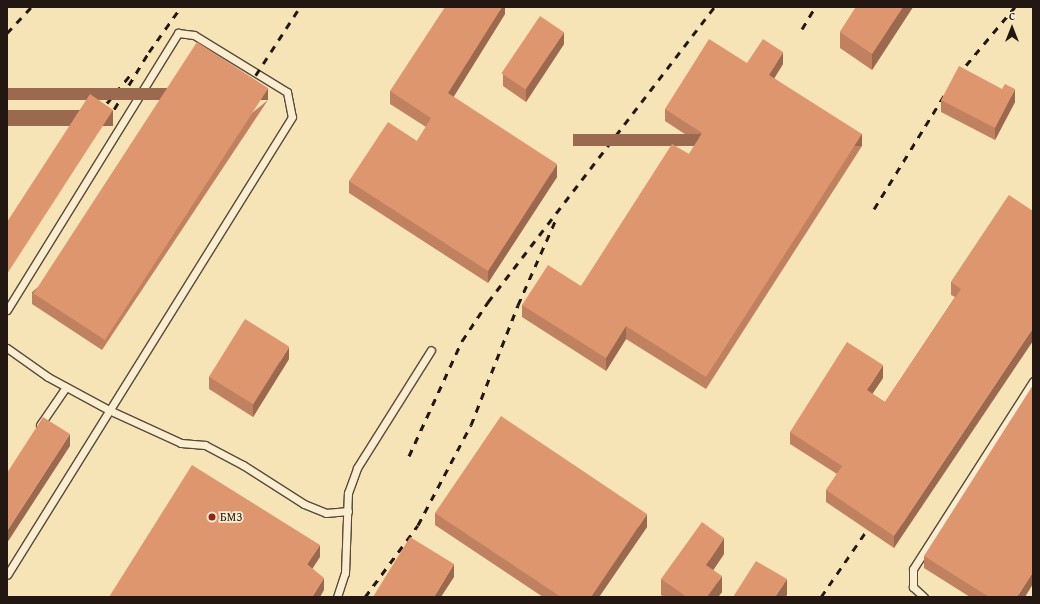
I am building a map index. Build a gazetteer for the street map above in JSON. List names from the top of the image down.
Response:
{
  "places": ["БМЗ"],
  "north": "top"
}
